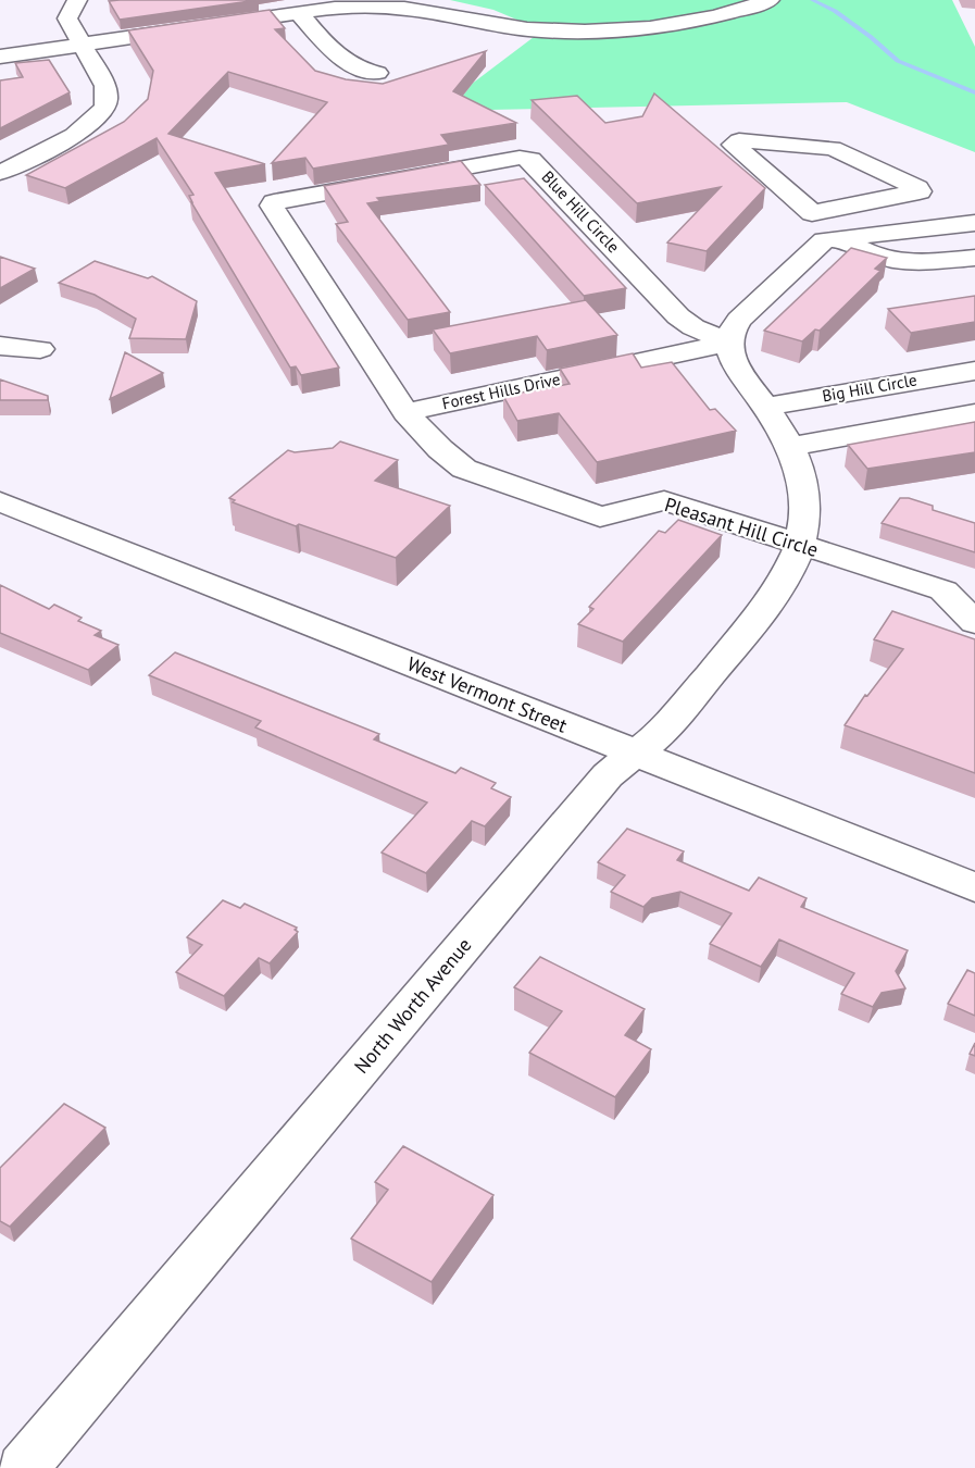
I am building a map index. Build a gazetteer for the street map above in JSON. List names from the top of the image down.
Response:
{
  "streets": {
    "street": [
      "Blue Hill Circle",
      "Big Hill Circle",
      "Forest Hills Drive",
      "Pleasant Hill Circle",
      "West Vermont Street",
      "North Worth Avenue"
    ]
  },
  "crossings": [
    ["Blue Hill Circle", "Forest Hills Drive"],
    ["Blue Hill Circle", "Pleasant Hill Circle"],
    ["Forest Hills Drive", "Pleasant Hill Circle"],
    ["Pleasant Hill Circle", "North Worth Avenue"],
    ["West Vermont Street", "North Worth Avenue"]
  ]
}
